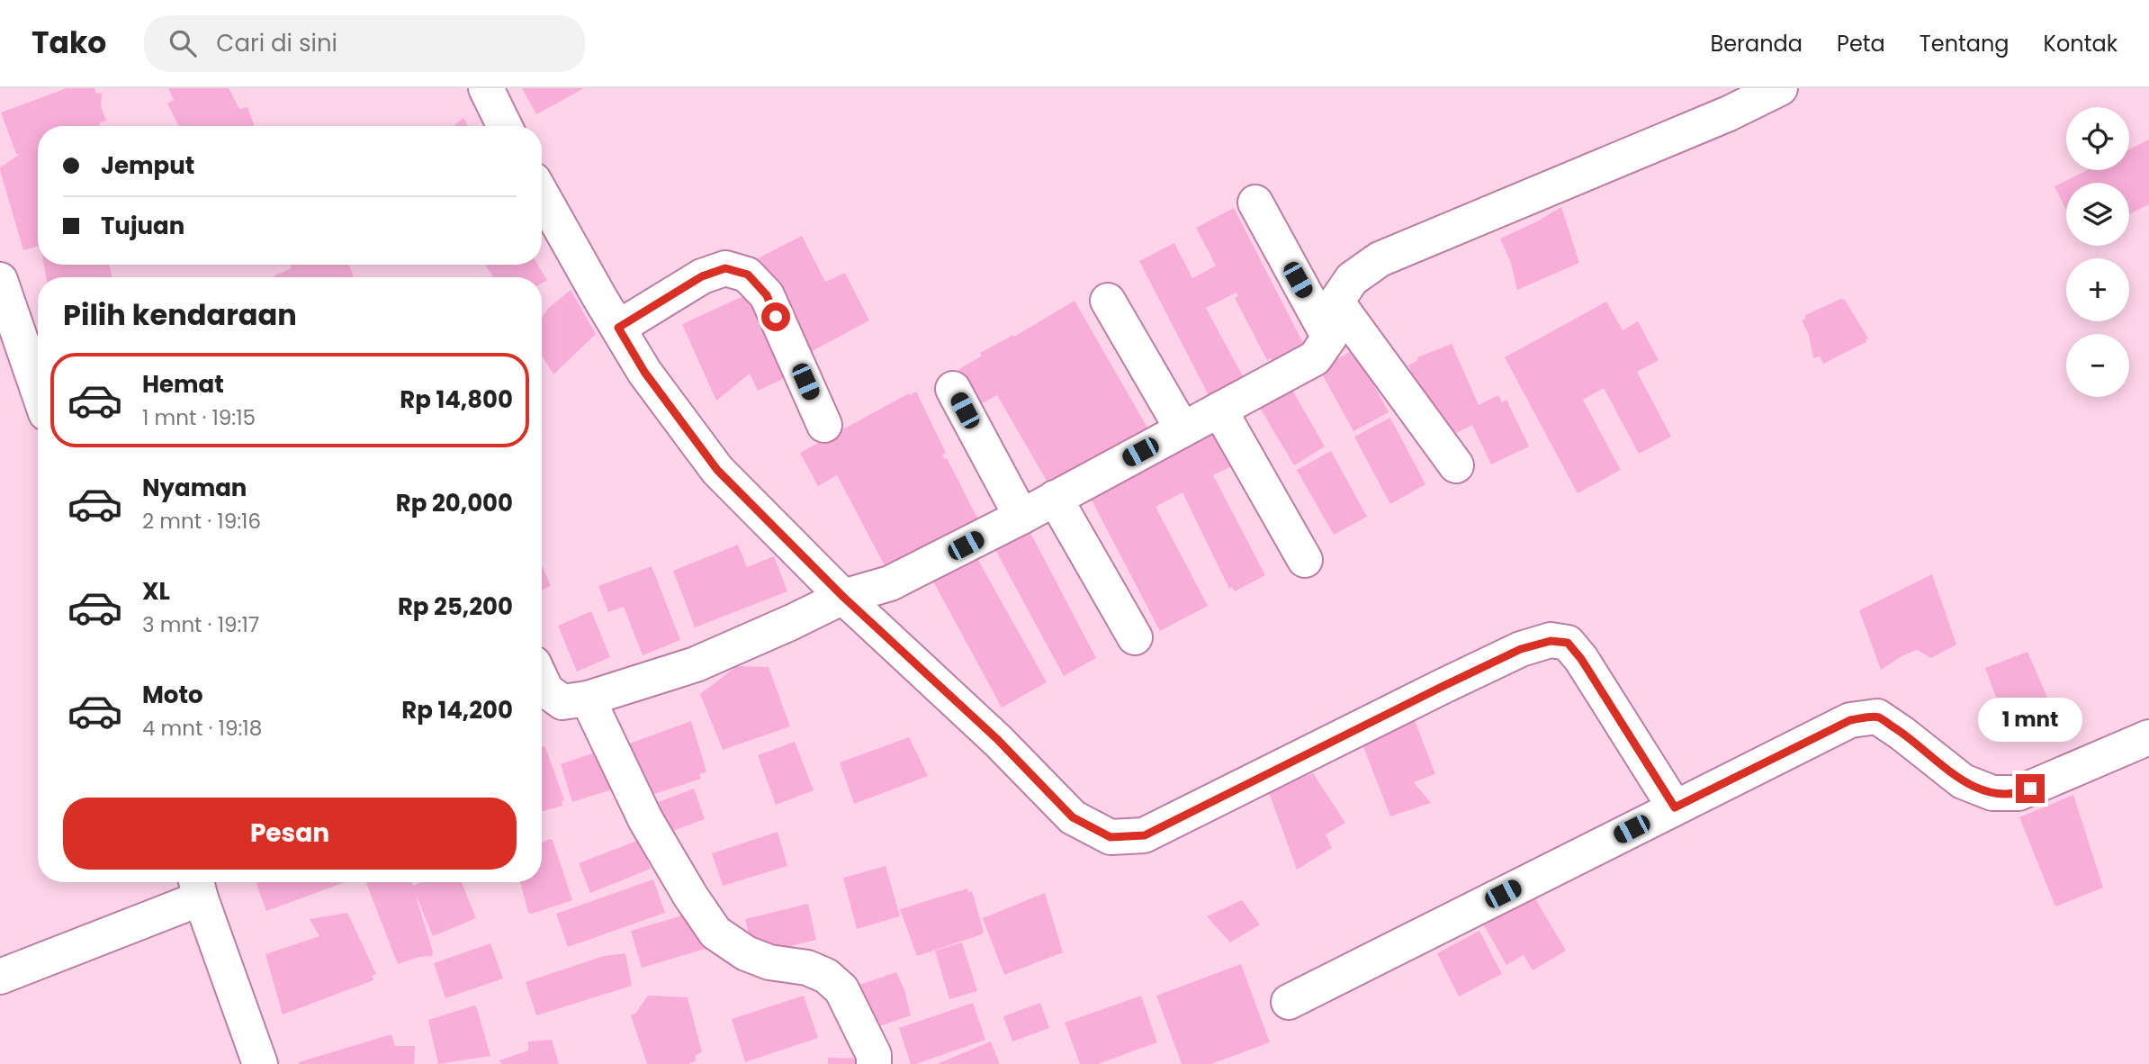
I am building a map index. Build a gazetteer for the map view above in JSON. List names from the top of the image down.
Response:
{
  "page": {
    "header": "Tako",
    "search": "Cari di sini",
    "nav": [
      "Beranda",
      "Peta",
      "Tentang",
      "Kontak"
    ],
    "map_buttons": ["+", "−"],
    "banner": ["Jemput", "Tujuan"],
    "heading": "Pilih kendaraan",
    "list": [
      {
        "name": "Hemat",
        "note": "1 mnt · 19:15",
        "value": "Rp 14,800"
      },
      {
        "name": "Nyaman",
        "note": "2 mnt · 19:16",
        "value": "Rp 20,000"
      },
      {
        "name": "XL",
        "note": "3 mnt · 19:17",
        "value": "Rp 25,200"
      },
      {
        "name": "Moto",
        "note": "4 mnt · 19:18",
        "value": "Rp 14,200"
      }
    ],
    "bubble": "1 mnt",
    "buttons": "Pesan"
  }
}
